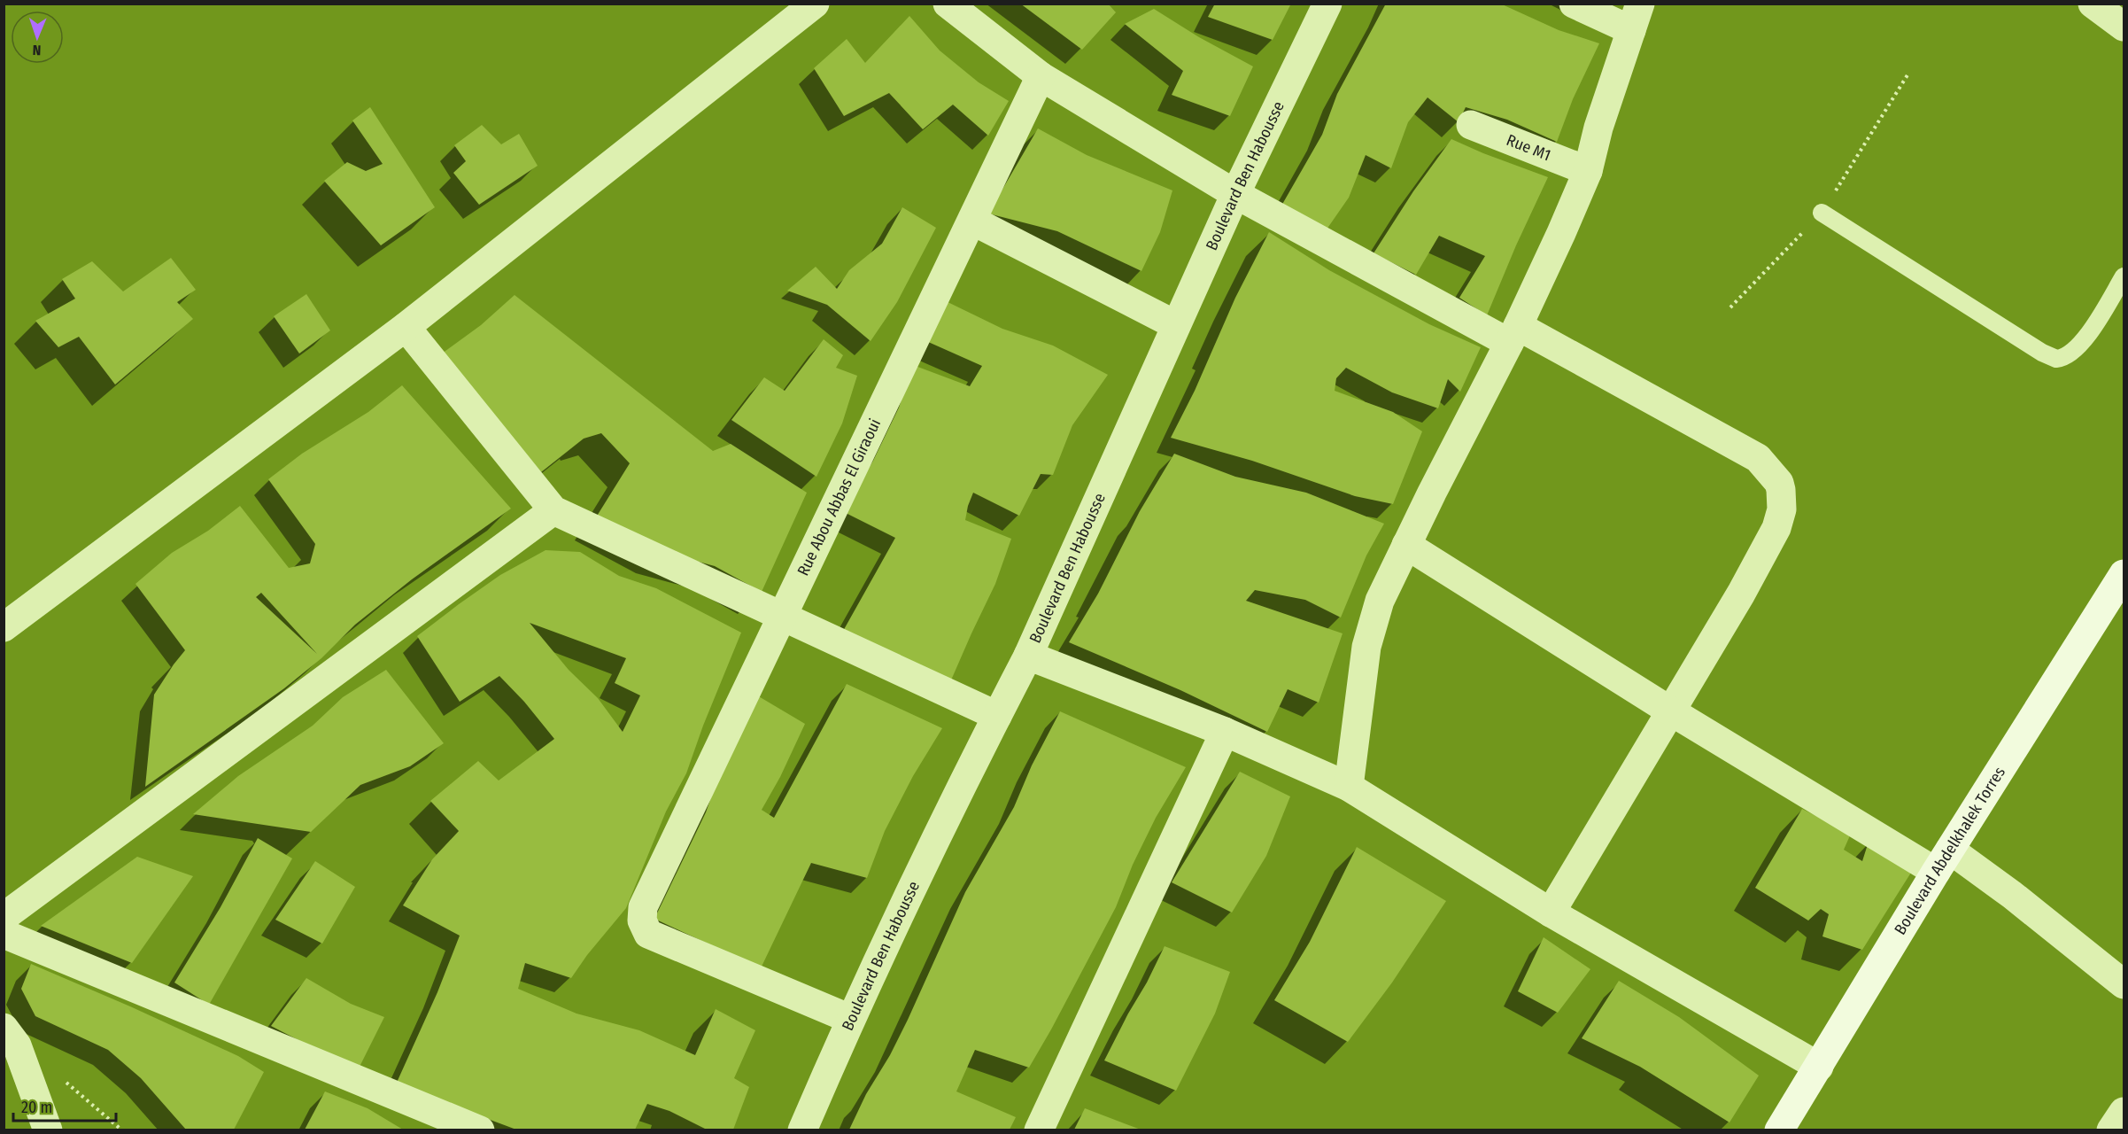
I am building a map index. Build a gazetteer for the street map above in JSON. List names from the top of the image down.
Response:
{
  "streets": {
    "main road": ["Boulevard Abdelkhalek Torres"],
    "street": ["Rue M1", "Boulevard Ben Habousse", "Rue Abou Abbas El Giraoui"]
  },
  "crossings": [
    ["Boulevard Ben Habousse", "Rue Abou Abbas El Giraoui"]
  ],
  "scale_bar": "20 m",
  "north": "bottom"
}
